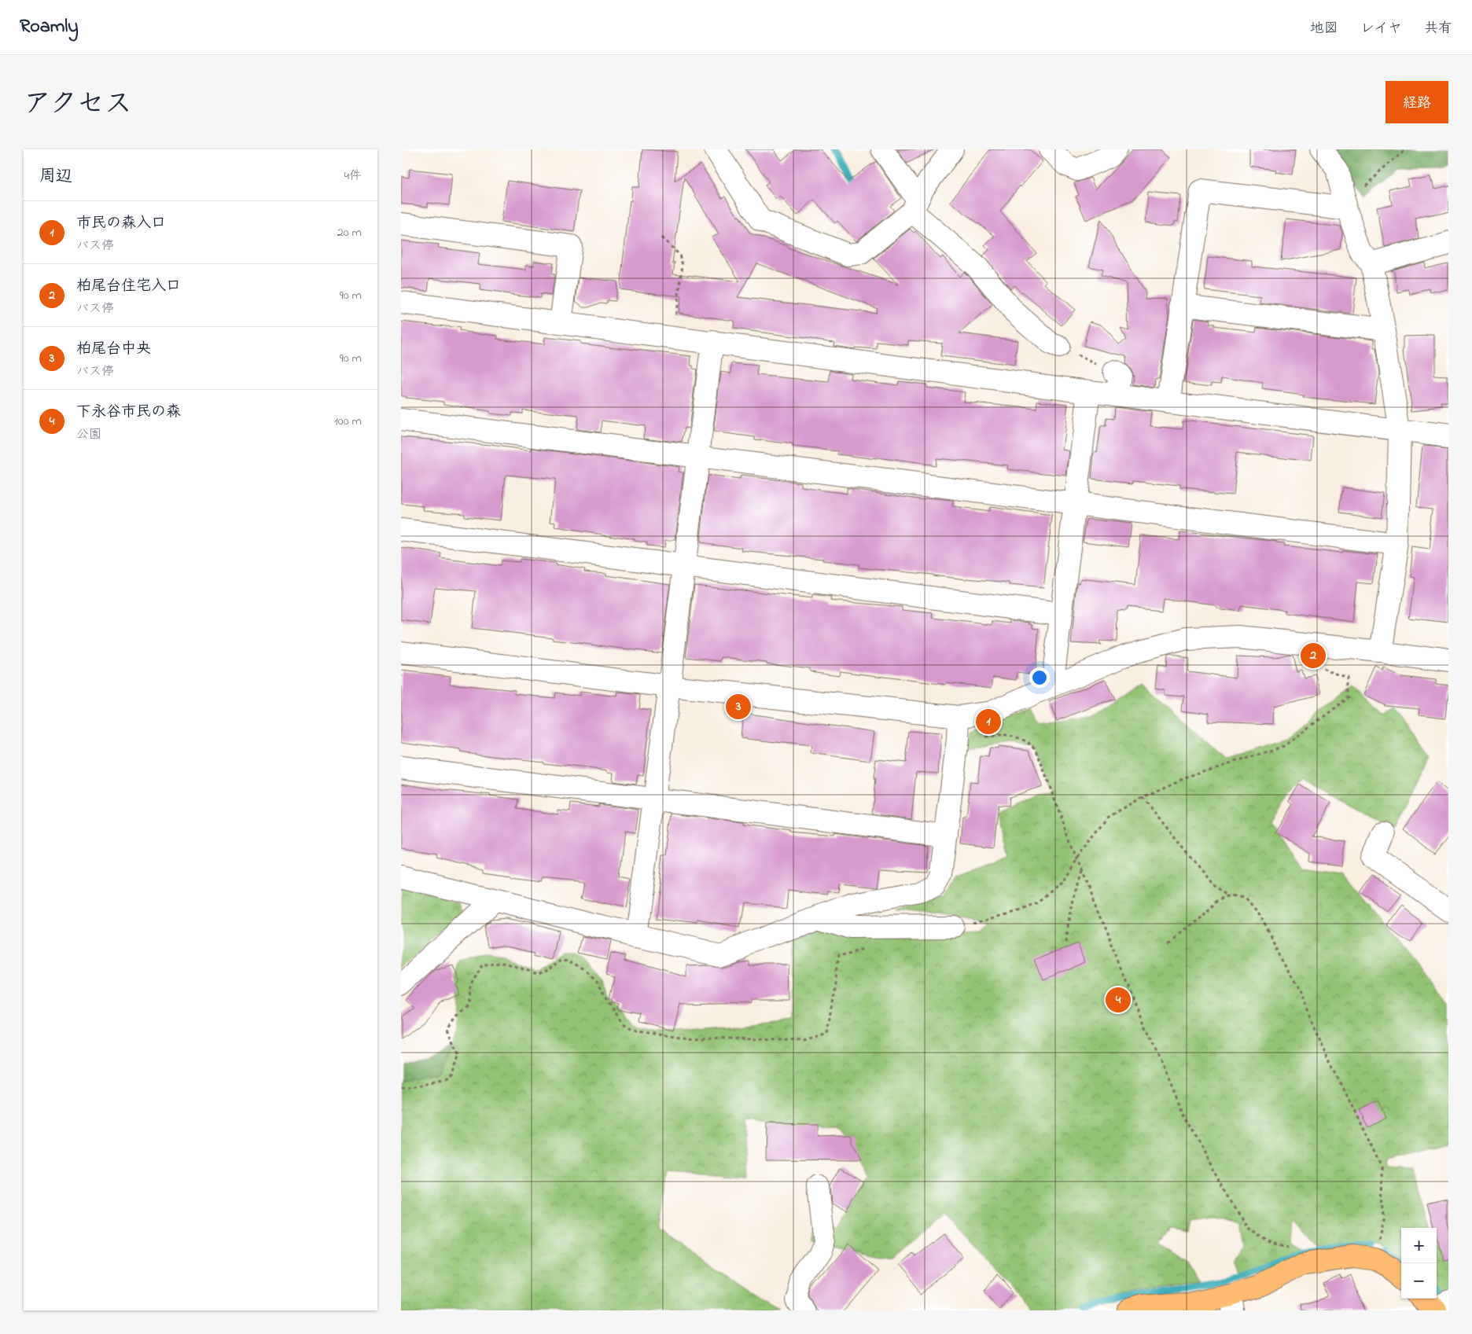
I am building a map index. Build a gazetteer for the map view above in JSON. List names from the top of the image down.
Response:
{
  "page": {
    "header": "Roamly",
    "nav": ["地図", "レイヤ", "共有"],
    "title": "アクセス",
    "buttons": "経路",
    "heading": ["周辺", "4件"],
    "list": [
      {
        "mark": "1",
        "name": "市民の森入口",
        "note": "バス停",
        "value": "20 m"
      },
      {
        "mark": "2",
        "name": "柏尾台住宅入口",
        "note": "バス停",
        "value": "90 m"
      },
      {
        "mark": "3",
        "name": "柏尾台中央",
        "note": "バス停",
        "value": "90 m"
      },
      {
        "mark": "4",
        "name": "下永谷市民の森",
        "note": "公園",
        "value": "100 m"
      }
    ],
    "pins": [
      "2",
      "3",
      "1",
      "4"
    ],
    "map_buttons": ["+", "−"]
  }
}
